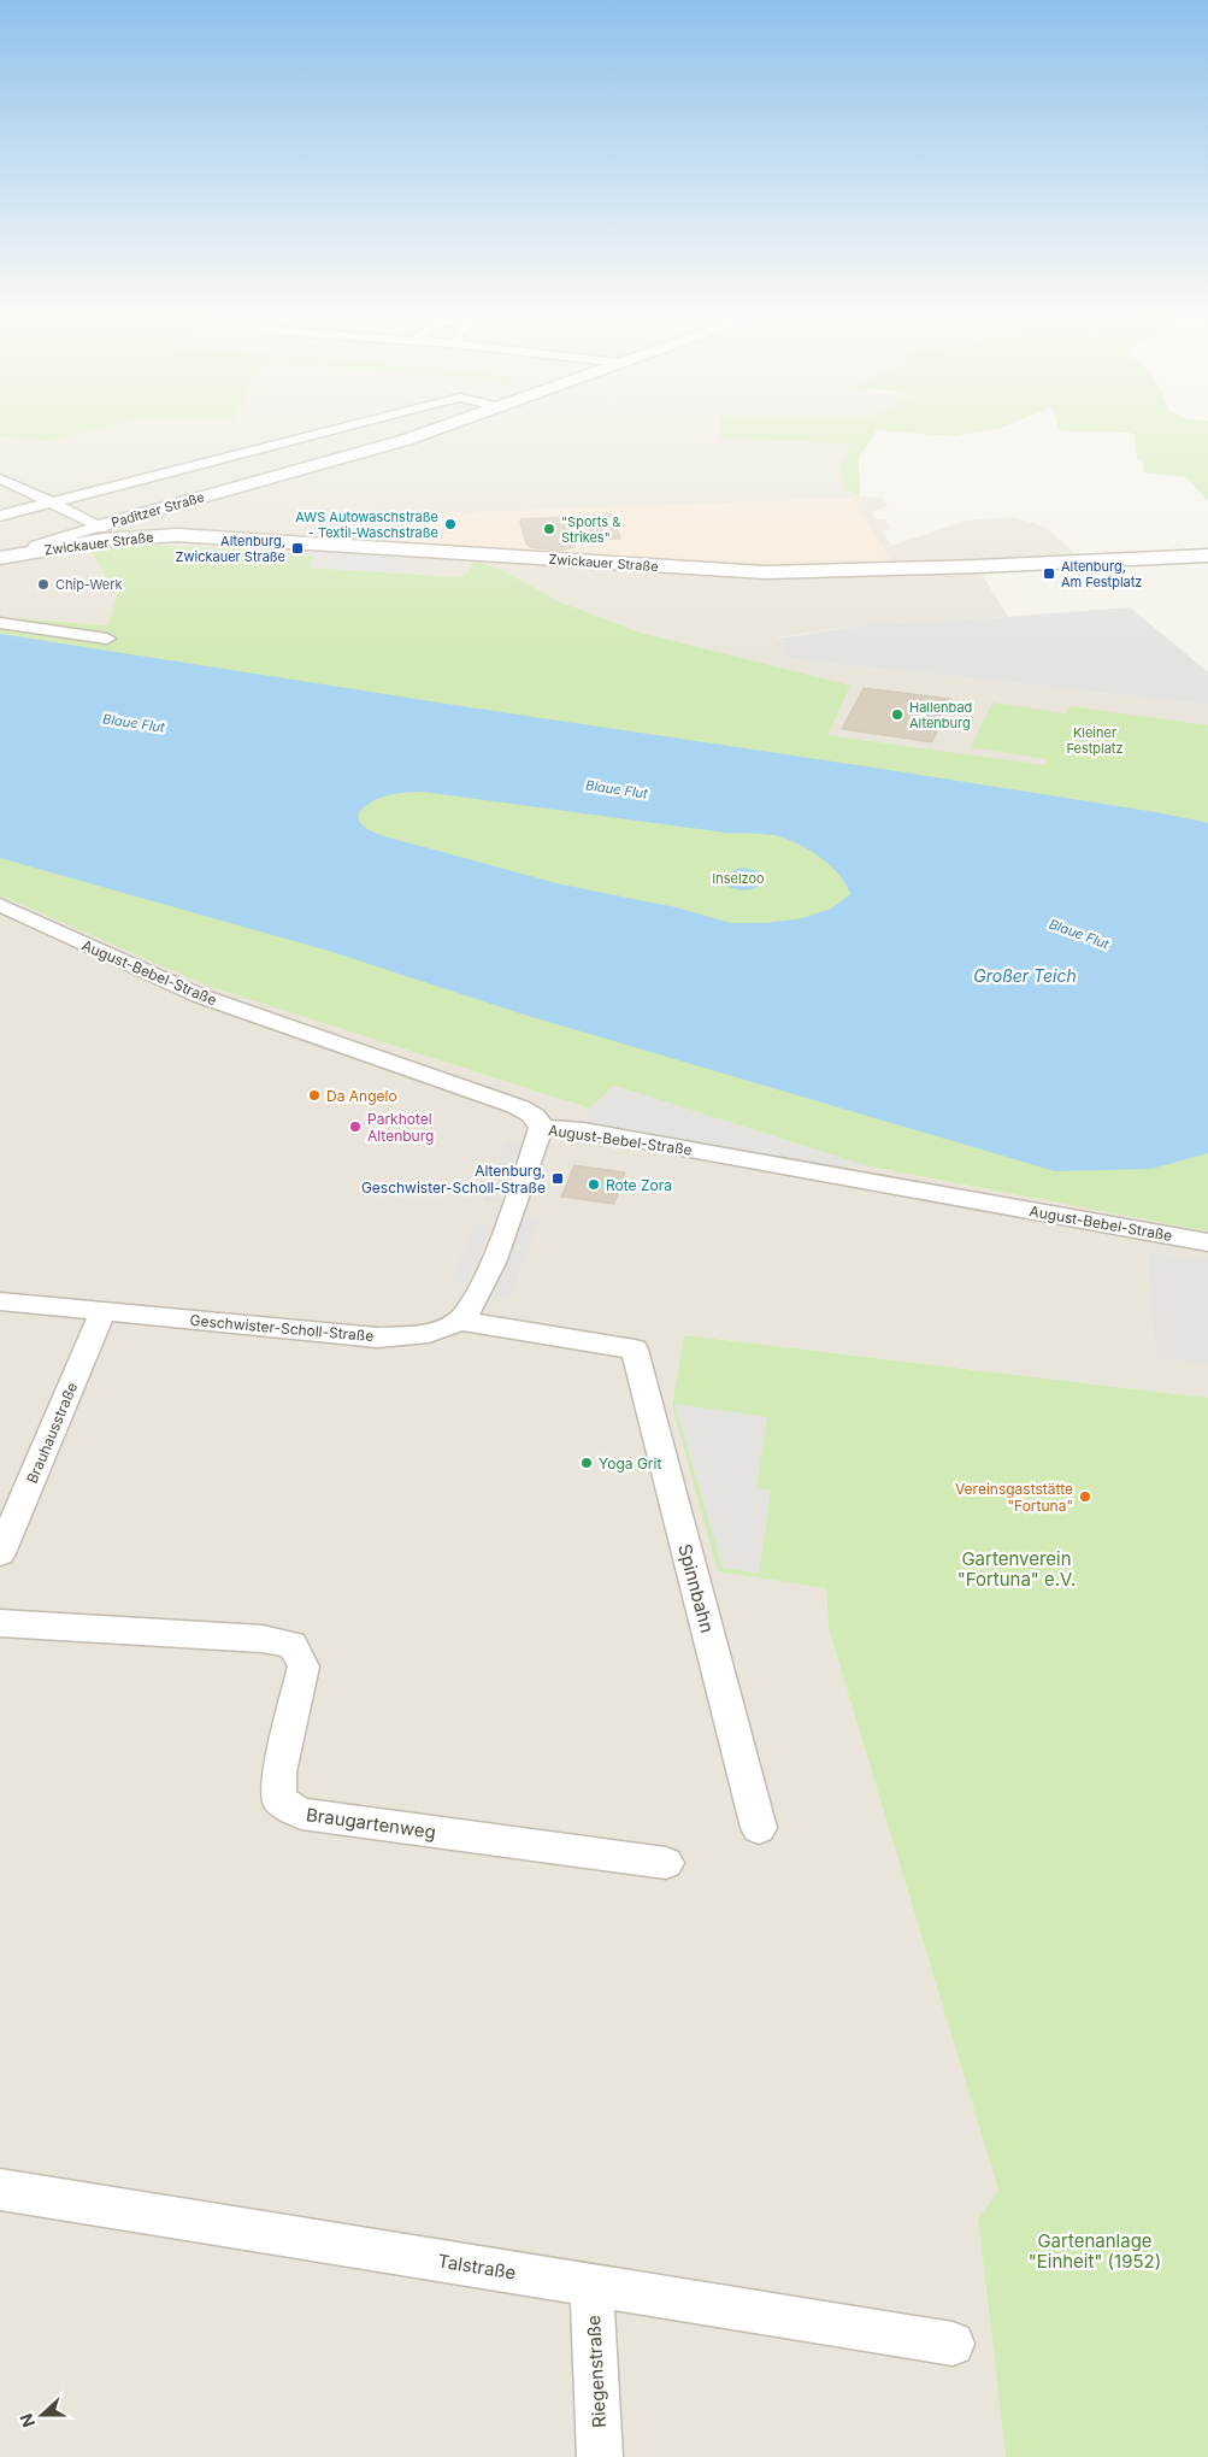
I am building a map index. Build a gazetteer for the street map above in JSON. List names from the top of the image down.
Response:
{
  "streets": {
    "street": [
      "Paditzer Straße",
      "Zwickauer Straße",
      "August-Bebel-Straße",
      "Geschwister-Scholl-Straße",
      "Brauhausstraße",
      "Spinnbahn",
      "Braugartenweg",
      "Talstraße",
      "Riegenstraße"
    ]
  },
  "crossings": [
    ["Paditzer Straße", "Zwickauer Straße"],
    ["Geschwister-Scholl-Straße", "Brauhausstraße"],
    ["Geschwister-Scholl-Straße", "Spinnbahn"],
    ["Talstraße", "Riegenstraße"]
  ],
  "water": ["Blaue Flut", "Großer Teich"],
  "parks": [
    "Kleiner Festplatz",
    "Inselzoo",
    "Gartenverein \"Fortuna\" e.V.",
    "Gartenanlage \"Einheit\" (1952)"
  ],
  "places": {
    "other": [
      "AWS Autowaschstraße - Textil-Waschstraße",
      "\"Sports & Strikes\"",
      "Chip-Werk",
      "Hallenbad Altenburg",
      "Da Angelo",
      "Parkhotel Altenburg",
      "Rote Zora",
      "Yoga Grit",
      "Vereinsgaststätte \"Fortuna\""
    ],
    "transit": ["Altenburg, Zwickauer Straße", "Altenburg, Am Festplatz", "Altenburg, Geschwister-Scholl-Straße"]
  },
  "north": "left"
}
